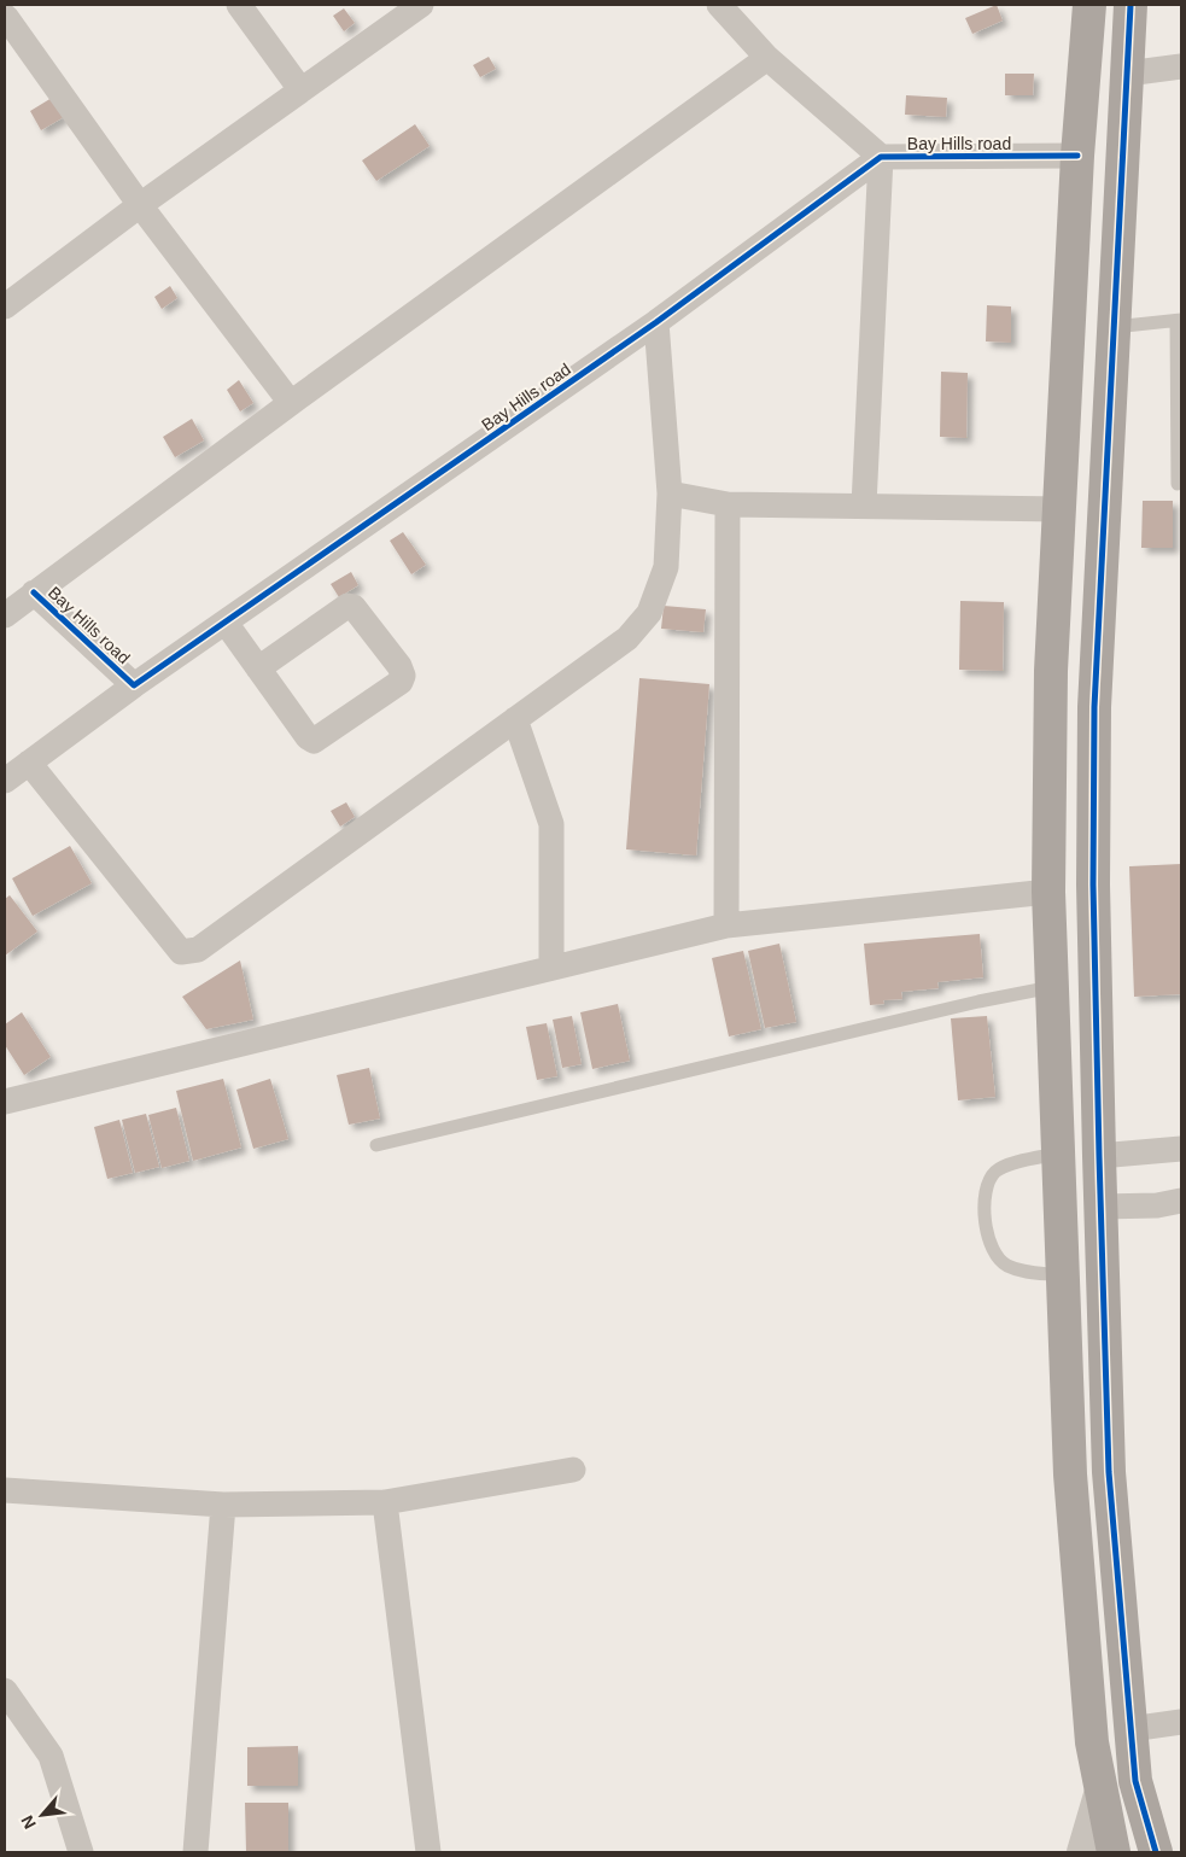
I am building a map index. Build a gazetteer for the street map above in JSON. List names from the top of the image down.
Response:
{
  "streets": {
    "street": ["Bay Hills road"]
  },
  "north": "bottom left"
}
